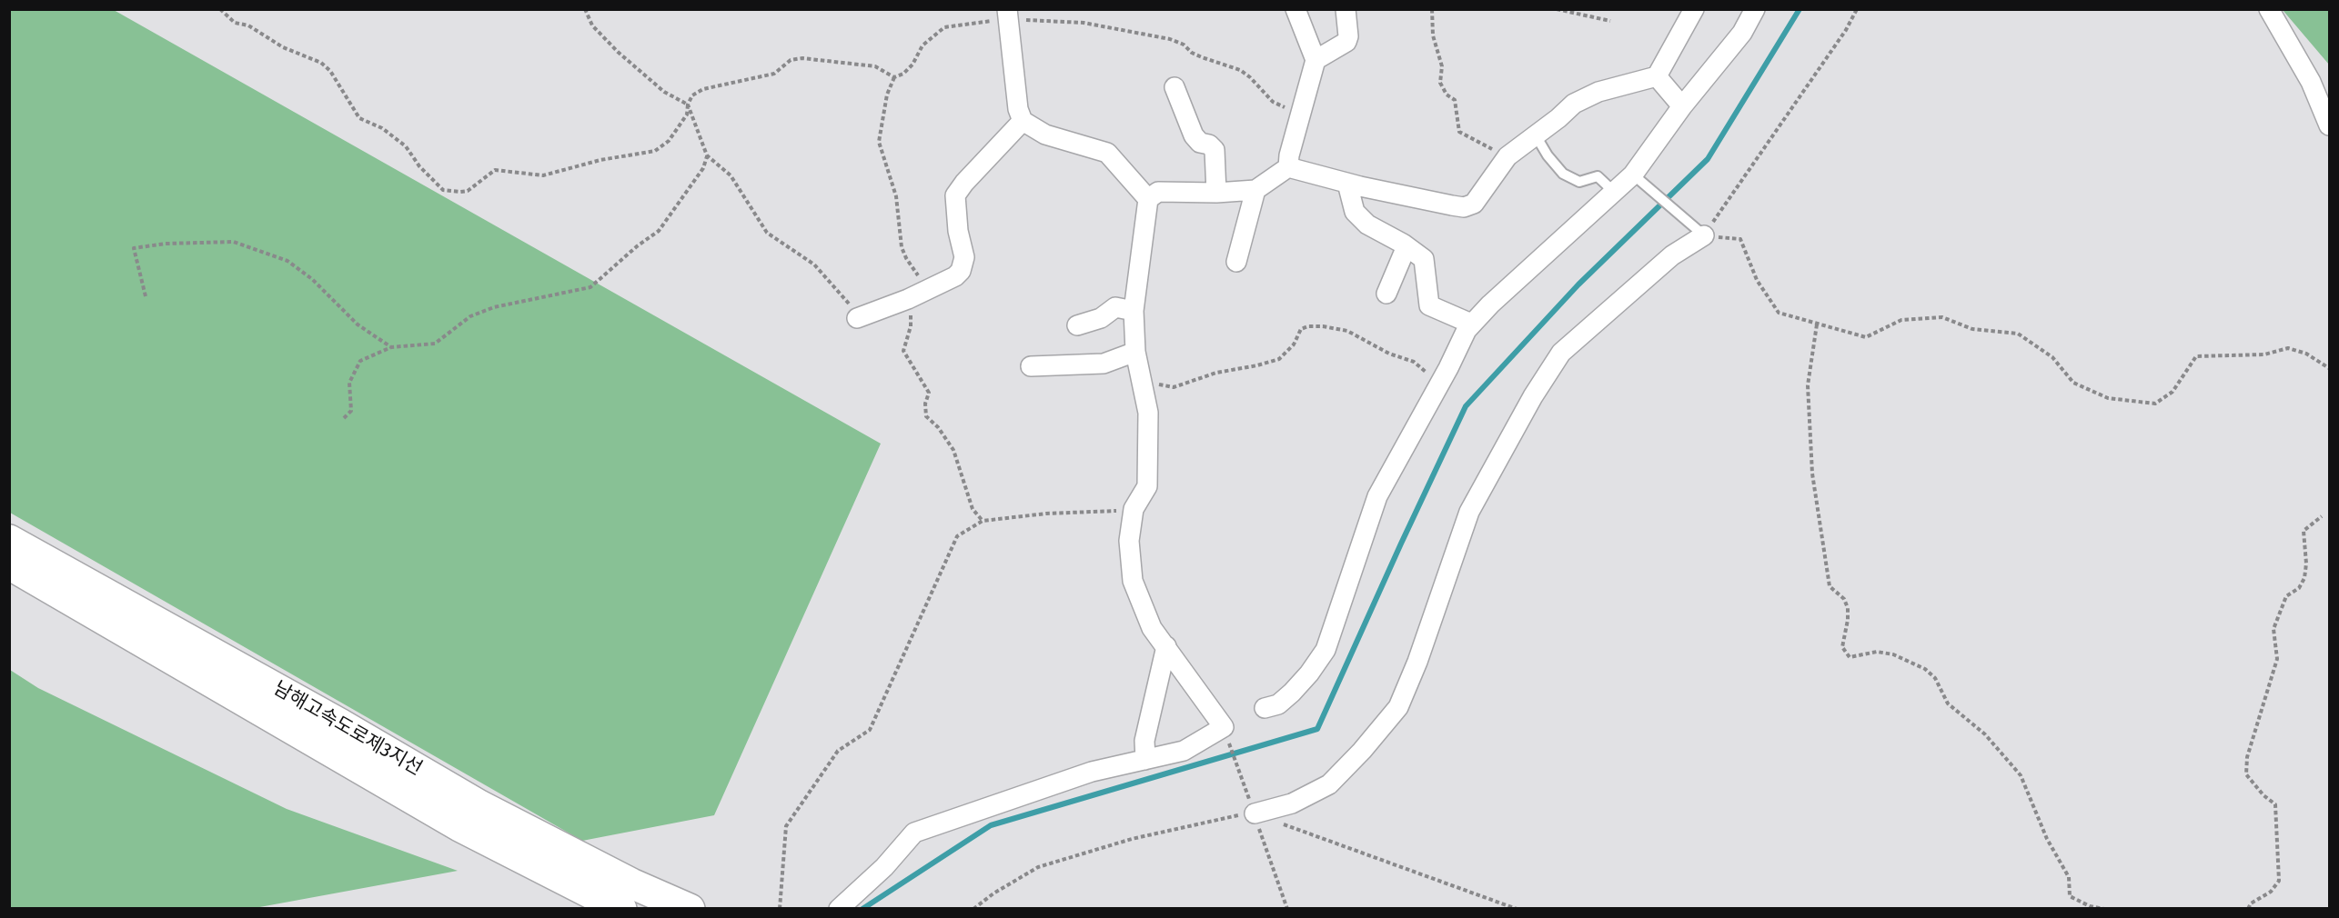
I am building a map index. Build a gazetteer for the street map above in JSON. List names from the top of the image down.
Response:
{
  "streets": {
    "highway": ["남해고속도로제3지선"]
  }
}
